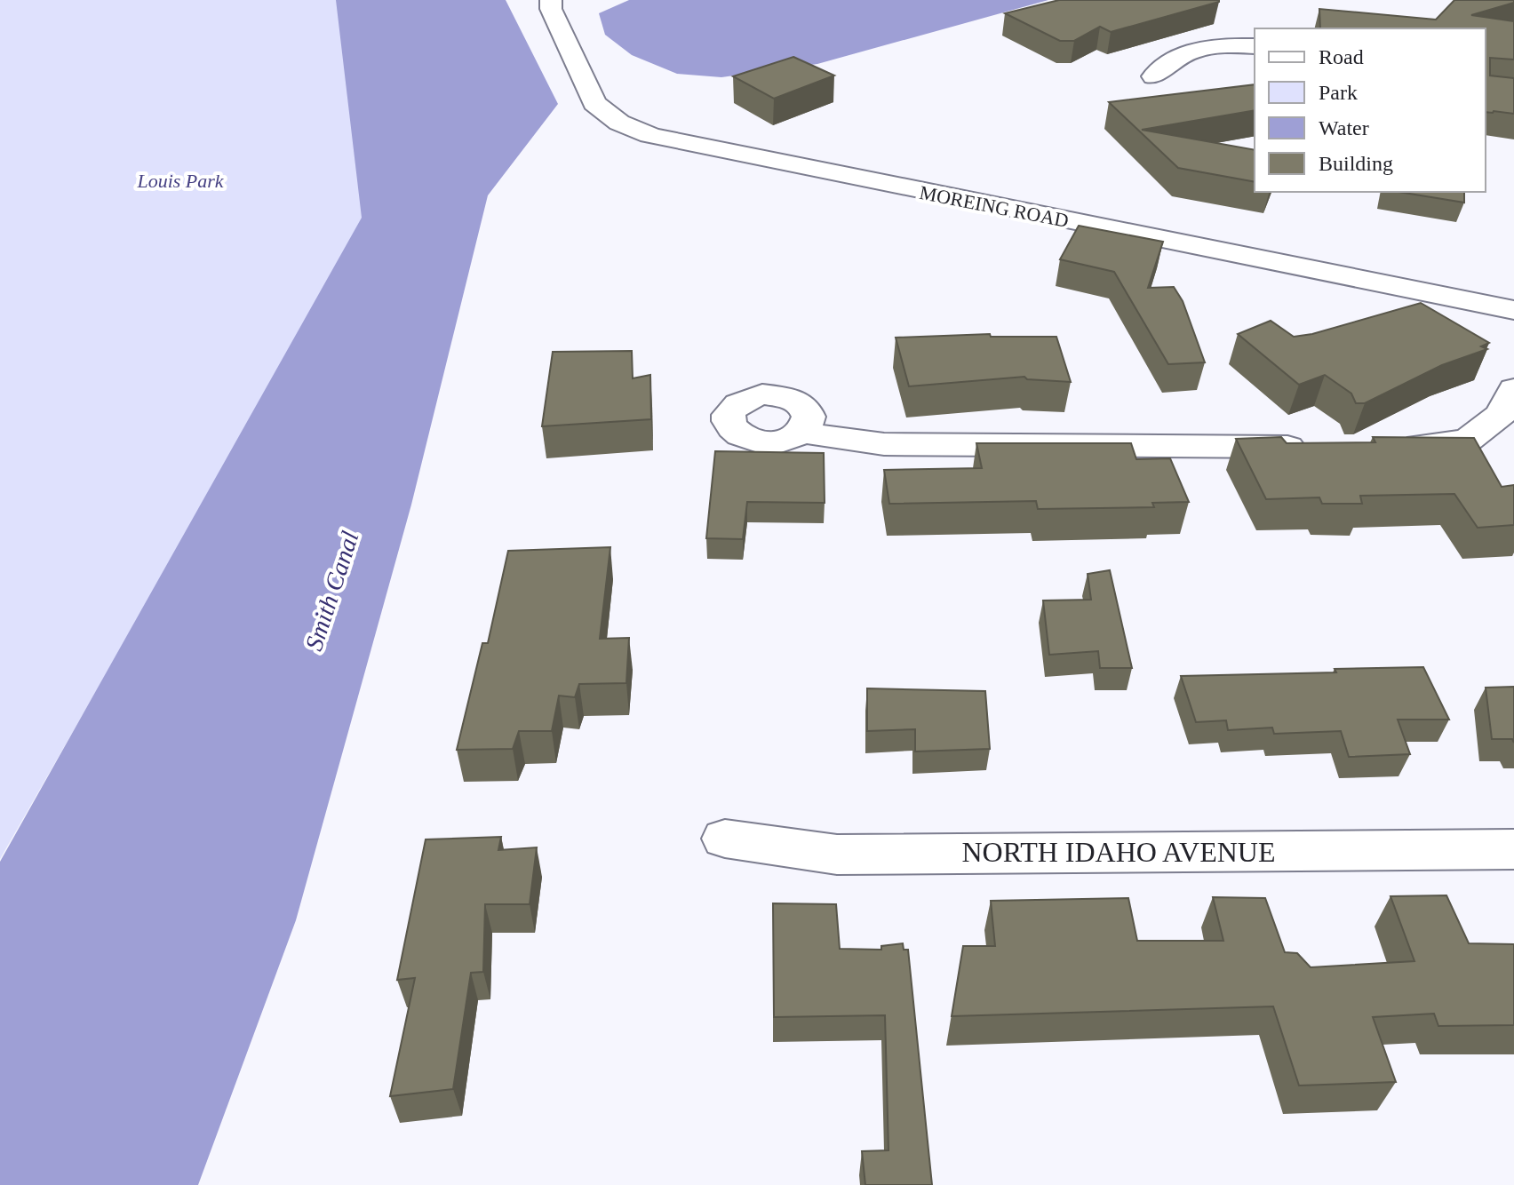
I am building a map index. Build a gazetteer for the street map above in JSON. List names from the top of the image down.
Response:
{
  "streets": {
    "street": ["MOREING ROAD", "NORTH IDAHO AVENUE"]
  },
  "water": ["Smith Canal"],
  "parks": ["Louis Park"],
  "legend": [
    "Road",
    "Park",
    "Water",
    "Building"
  ]
}
